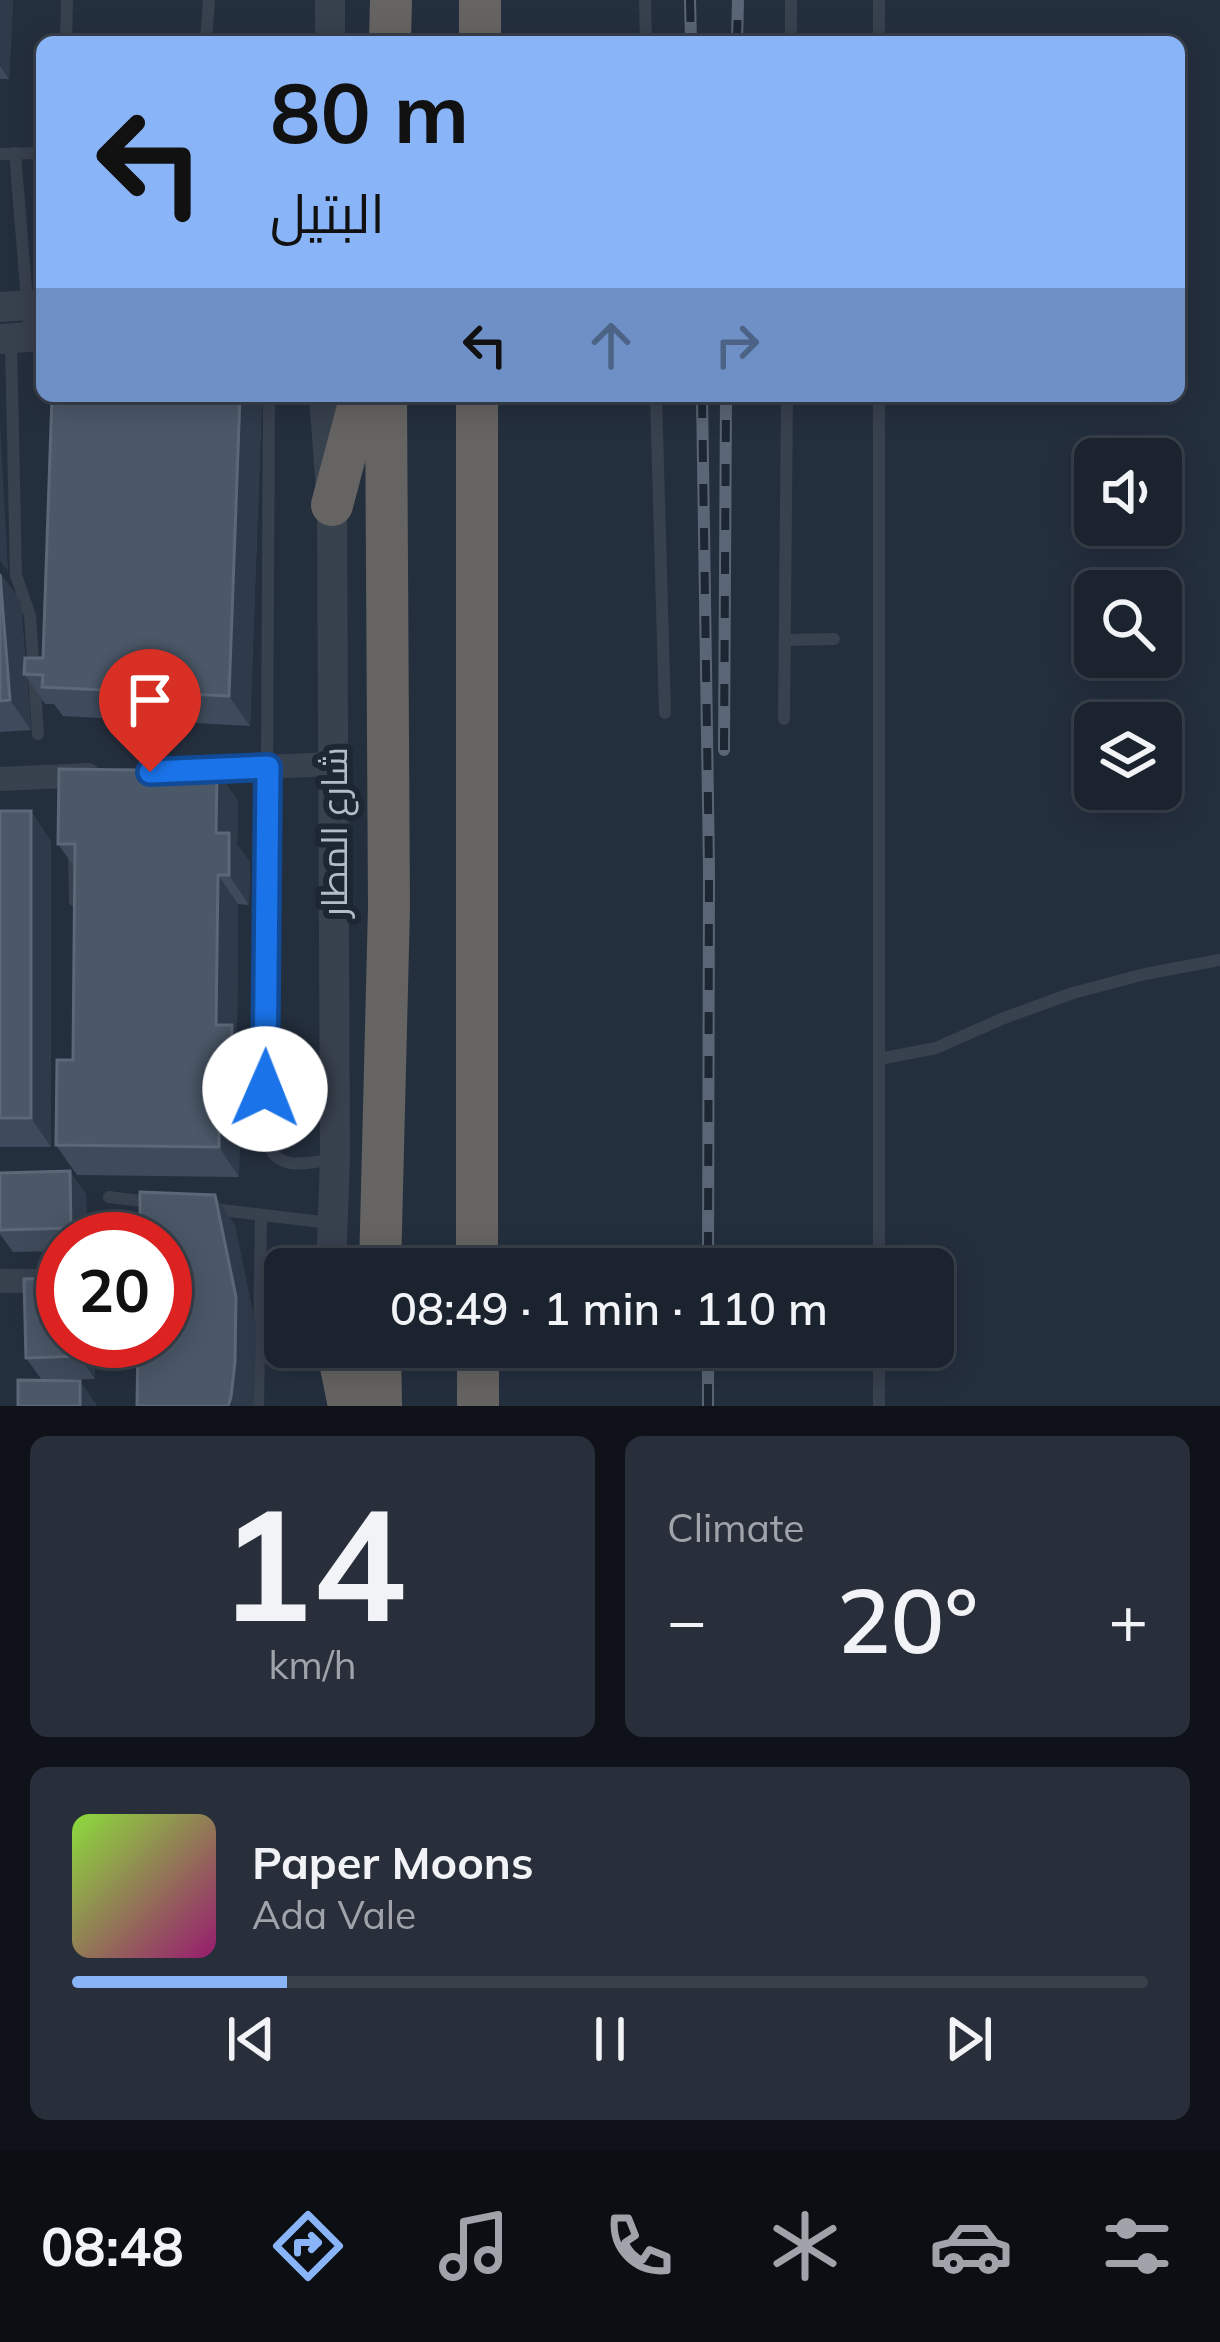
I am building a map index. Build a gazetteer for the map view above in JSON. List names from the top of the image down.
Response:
{
  "streets": {
    "highway": ["شارع المطار"]
  },
  "page": {
    "turn": ["80 m", "البتيل"],
    "limit": "20",
    "trip": "08:49 · 1 min · 110 m",
    "tile": [
      ["14", "km/h"],
      "Climate"
    ],
    "heat": ["−", "20°", "+"],
    "song": ["Paper Moons", "Ada Vale"],
    "tabs": "08:48"
  }
}
